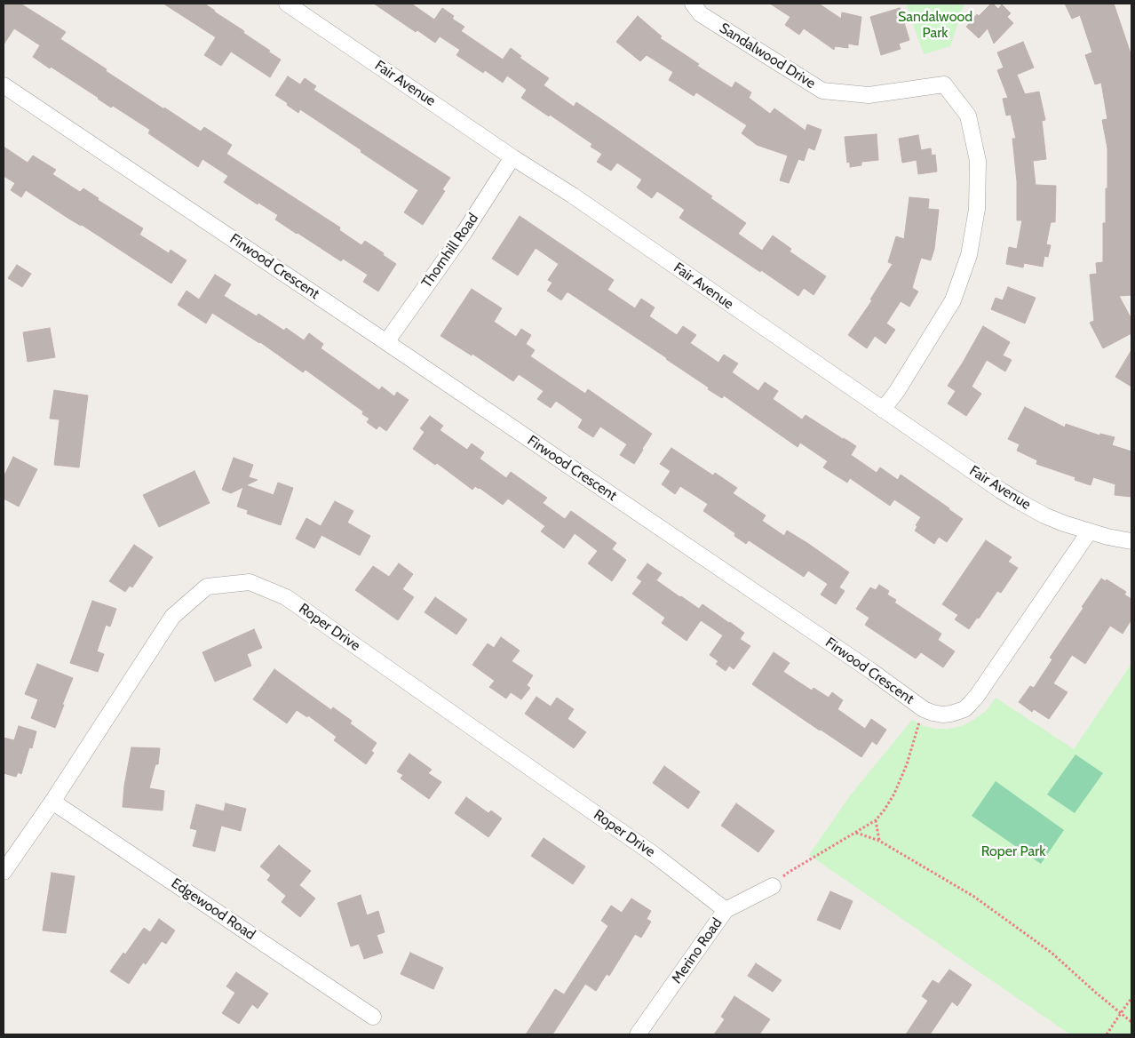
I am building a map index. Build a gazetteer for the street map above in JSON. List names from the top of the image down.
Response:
{
  "streets": {
    "street": [
      "Sandalwood Drive",
      "Fair Avenue",
      "Thornhill Road",
      "Firwood Crescent",
      "Roper Drive",
      "Edgewood Road",
      "Merino Road"
    ]
  },
  "crossings": [
    ["Sandalwood Drive", "Fair Avenue"],
    ["Fair Avenue", "Thornhill Road"],
    ["Fair Avenue", "Firwood Crescent"],
    ["Thornhill Road", "Firwood Crescent"],
    ["Roper Drive", "Edgewood Road"],
    ["Roper Drive", "Merino Road"]
  ],
  "parks": ["Sandalwood Park", "Roper Park"]
}
